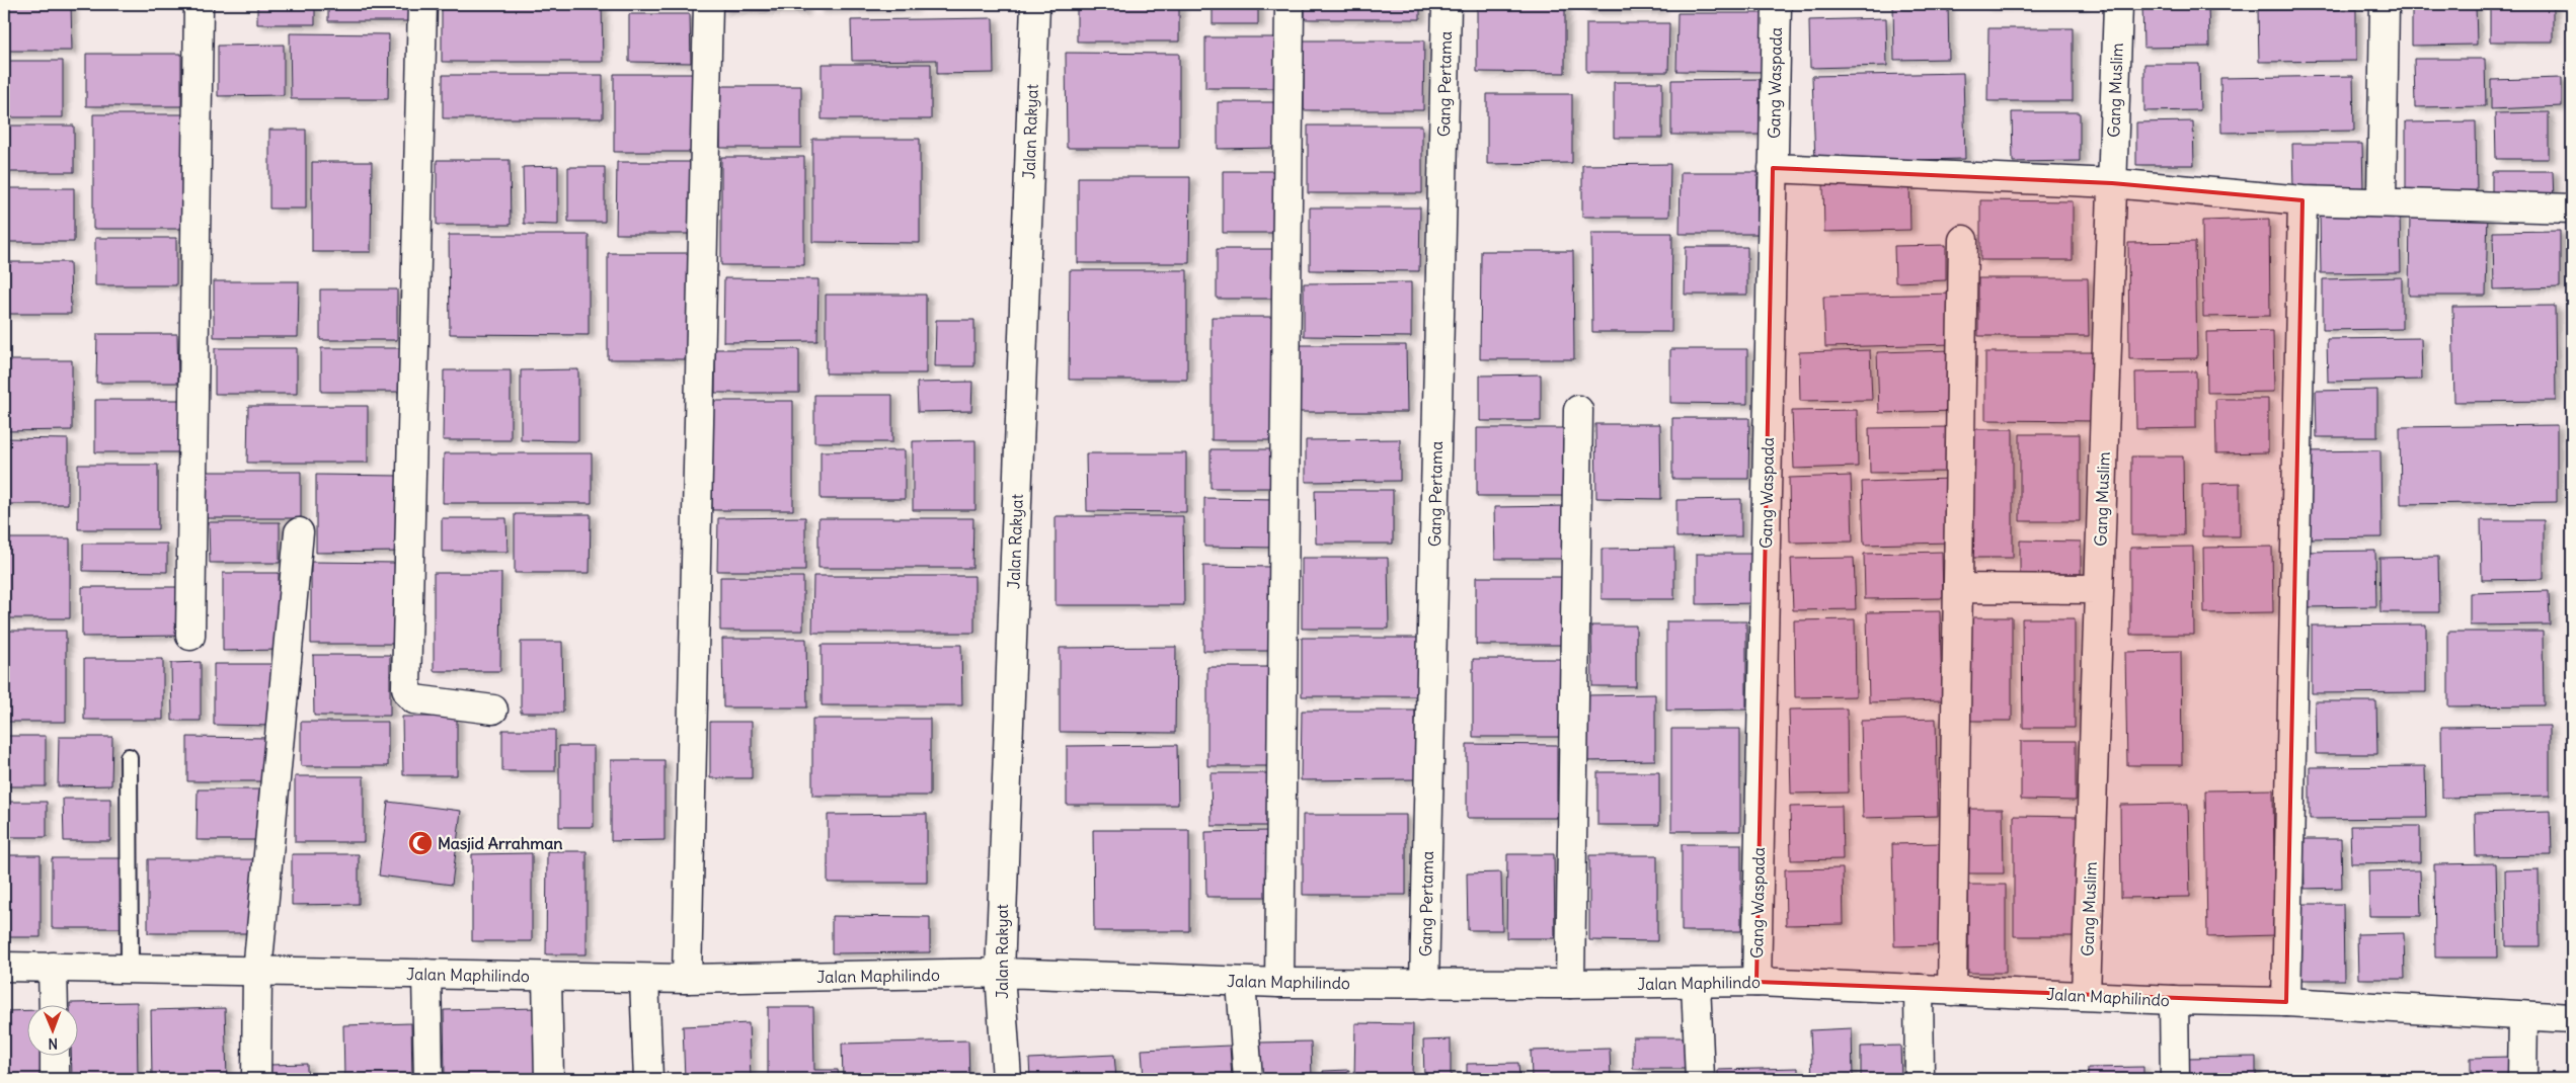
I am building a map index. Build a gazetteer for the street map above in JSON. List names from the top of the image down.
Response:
{
  "streets": {
    "street": [
      "Gang Waspada",
      "Gang Pertama",
      "Gang Muslim",
      "Jalan Rakyat",
      "Jalan Maphilindo"
    ]
  },
  "crossings": [
    ["Gang Waspada", "Jalan Maphilindo"],
    ["Gang Pertama", "Jalan Maphilindo"],
    ["Gang Muslim", "Jalan Maphilindo"],
    ["Jalan Rakyat", "Jalan Maphilindo"]
  ],
  "places": {
    "mosque": ["Masjid Arrahman"]
  },
  "north": "bottom"
}
